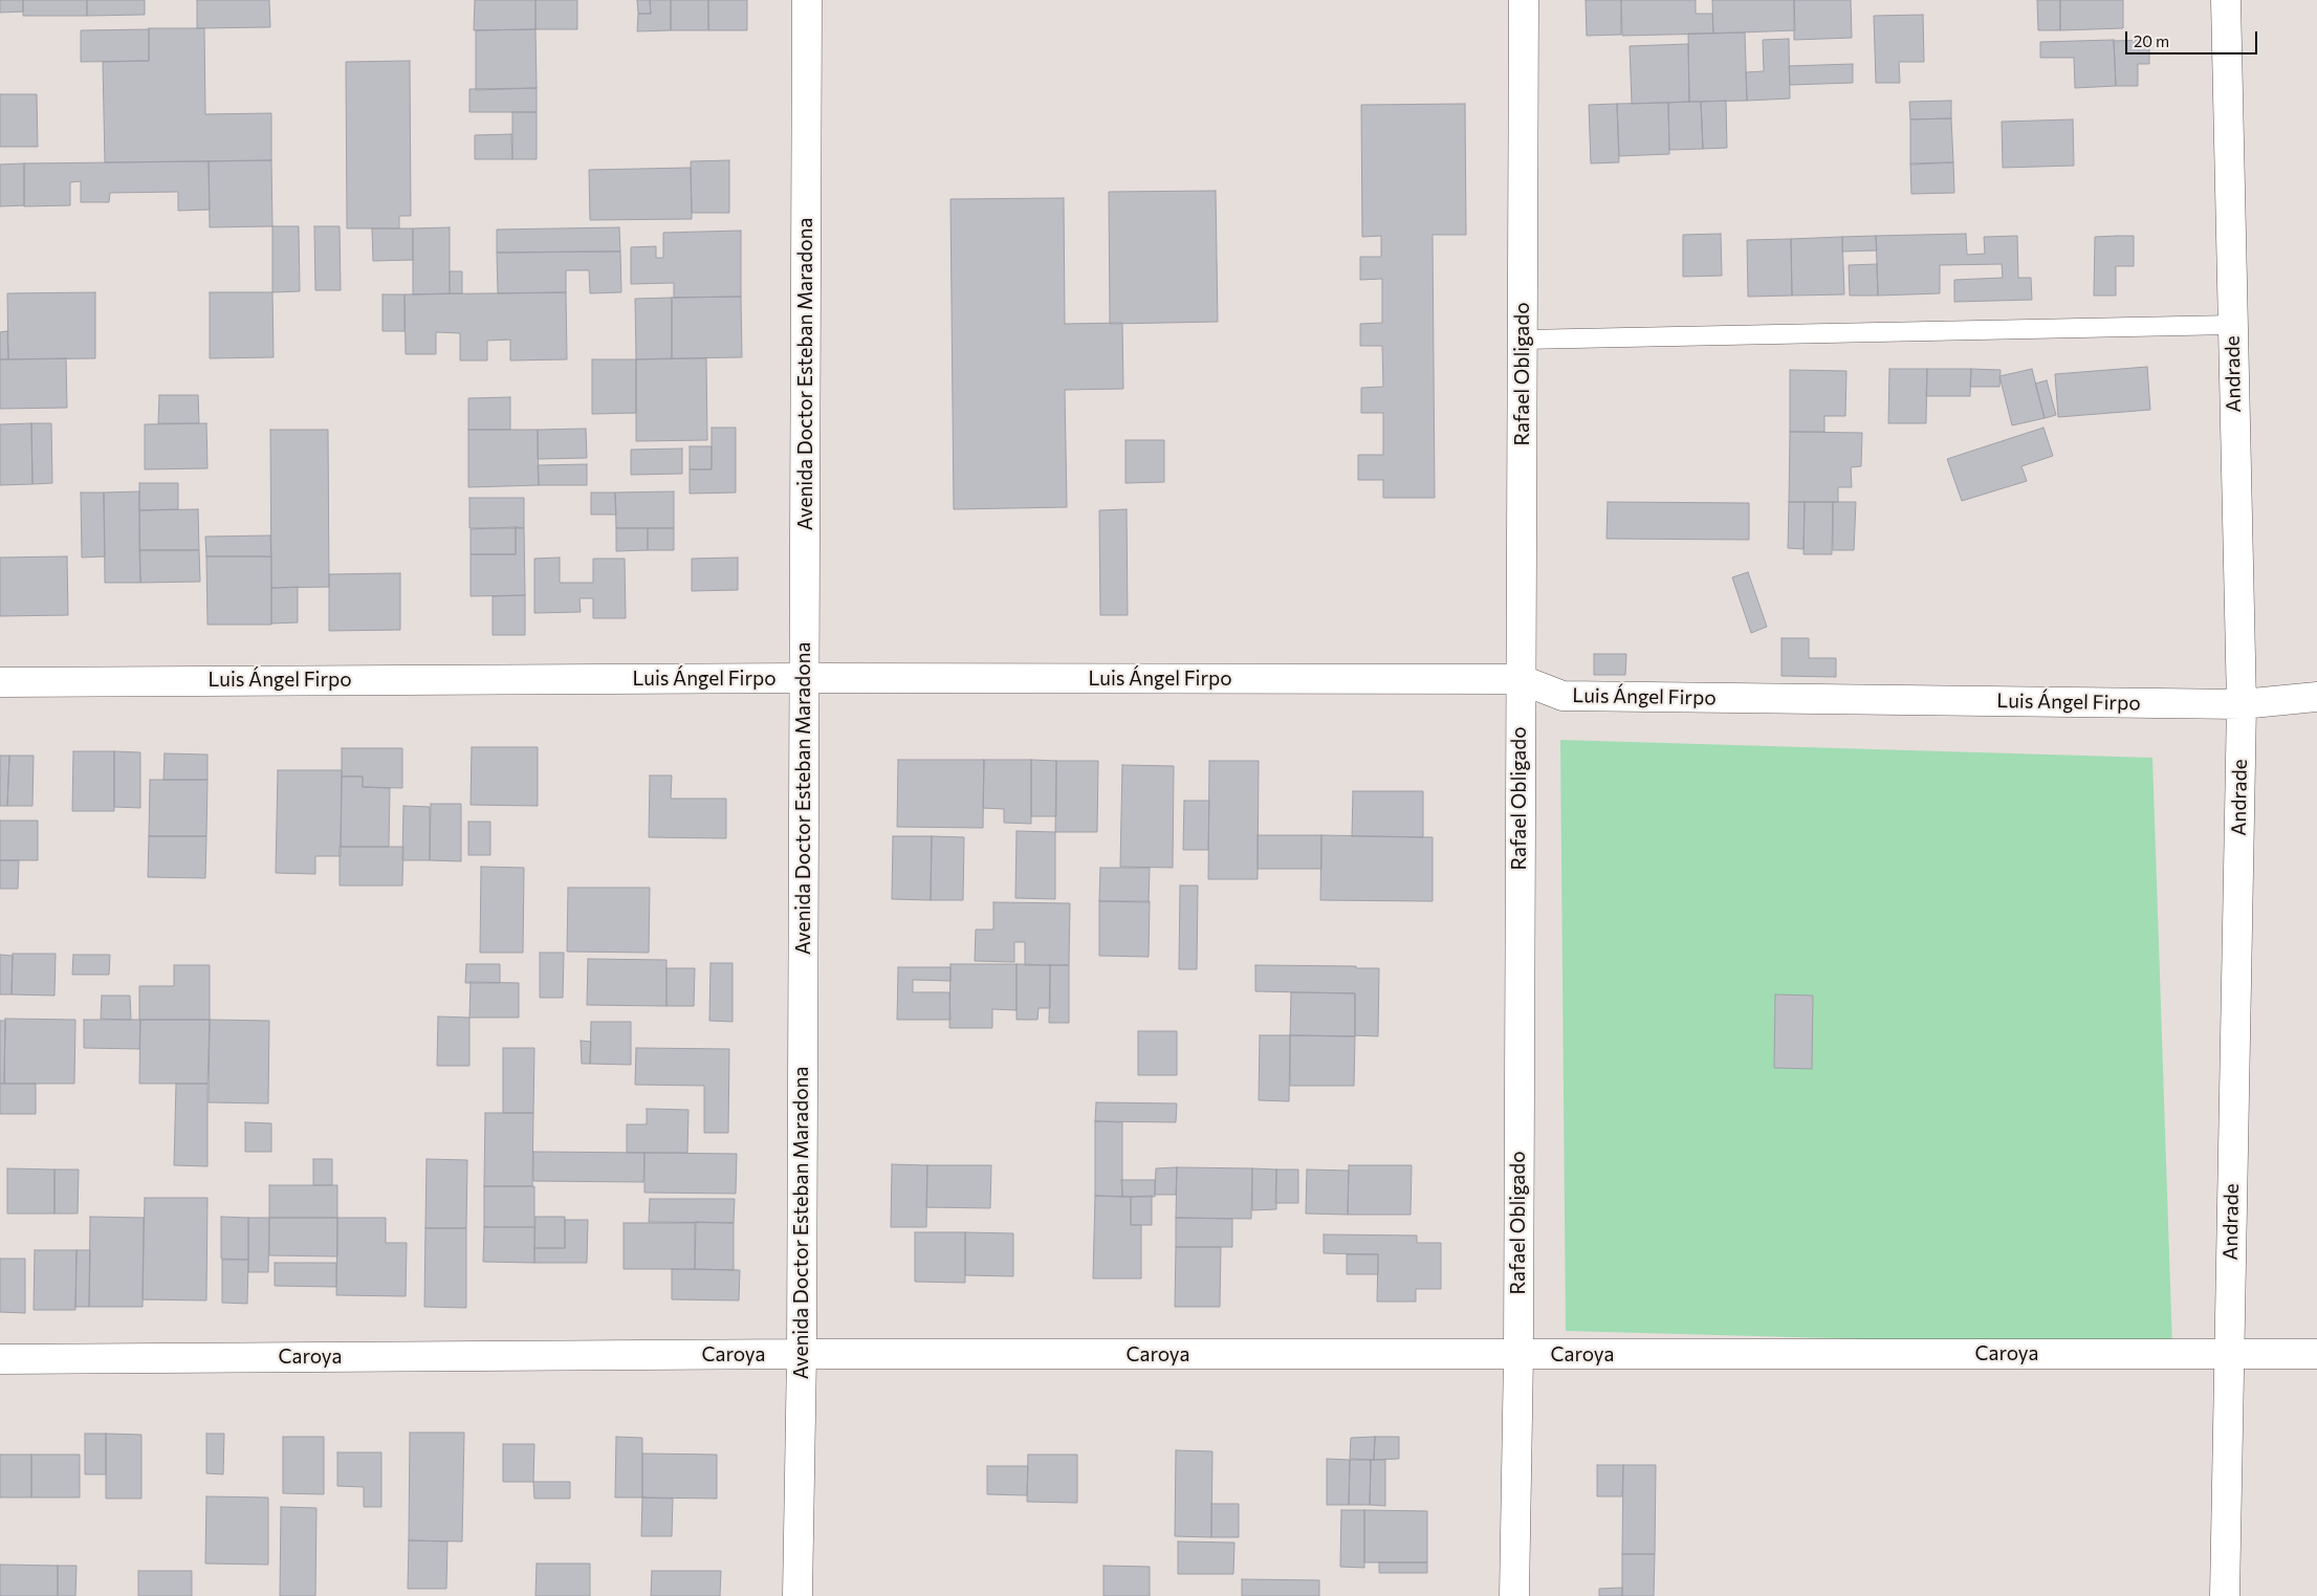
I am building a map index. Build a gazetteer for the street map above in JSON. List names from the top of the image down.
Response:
{
  "streets": {
    "street": [
      "Avenida Doctor Esteban Maradona",
      "Rafael Obligado",
      "Andrade",
      "Luis Ángel Firpo",
      "Caroya"
    ]
  },
  "crossings": [
    ["Avenida Doctor Esteban Maradona", "Luis Ángel Firpo"],
    ["Avenida Doctor Esteban Maradona", "Caroya"],
    ["Rafael Obligado", "Luis Ángel Firpo"],
    ["Rafael Obligado", "Caroya"],
    ["Andrade", "Luis Ángel Firpo"],
    ["Andrade", "Caroya"]
  ],
  "scale_bar": "20 m"
}
